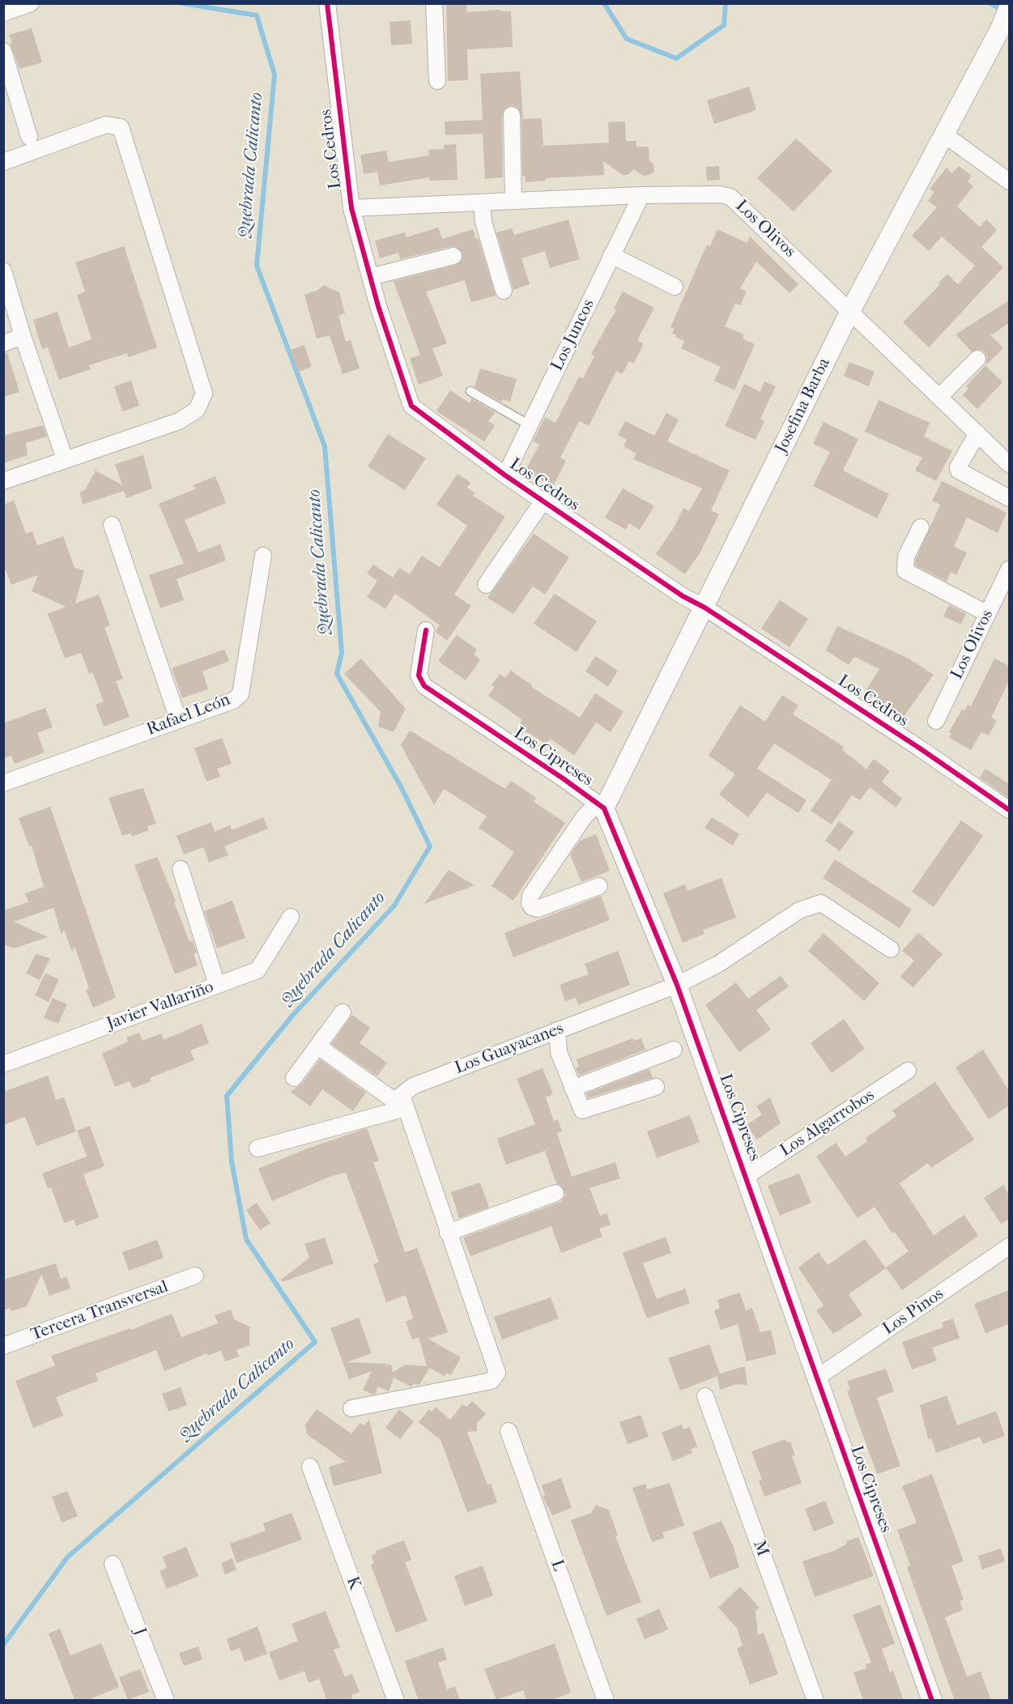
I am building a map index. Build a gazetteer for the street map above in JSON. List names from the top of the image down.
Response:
{
  "streets": {
    "street": [
      "Los Cedros",
      "Los Olivos",
      "Los Juncos",
      "Josefina Barba",
      "Rafael León",
      "Los Cipreses",
      "Javier Vallariño",
      "Los Guayacanes",
      "Los Algarrobos",
      "Tercera Transversal",
      "Los Pinos",
      "M",
      "L",
      "K",
      "J"
    ]
  },
  "crossings": [
    ["Los Cedros", "Los Olivos"],
    ["Los Cedros", "Los Juncos"],
    ["Los Cedros", "Josefina Barba"],
    ["Los Olivos", "Los Juncos"],
    ["Los Olivos", "Josefina Barba"],
    ["Josefina Barba", "Los Cipreses"],
    ["Los Cipreses", "Los Guayacanes"],
    ["Los Cipreses", "Los Algarrobos"],
    ["Los Cipreses", "Los Pinos"]
  ],
  "water": ["Quebrada Calicanto"]
}
